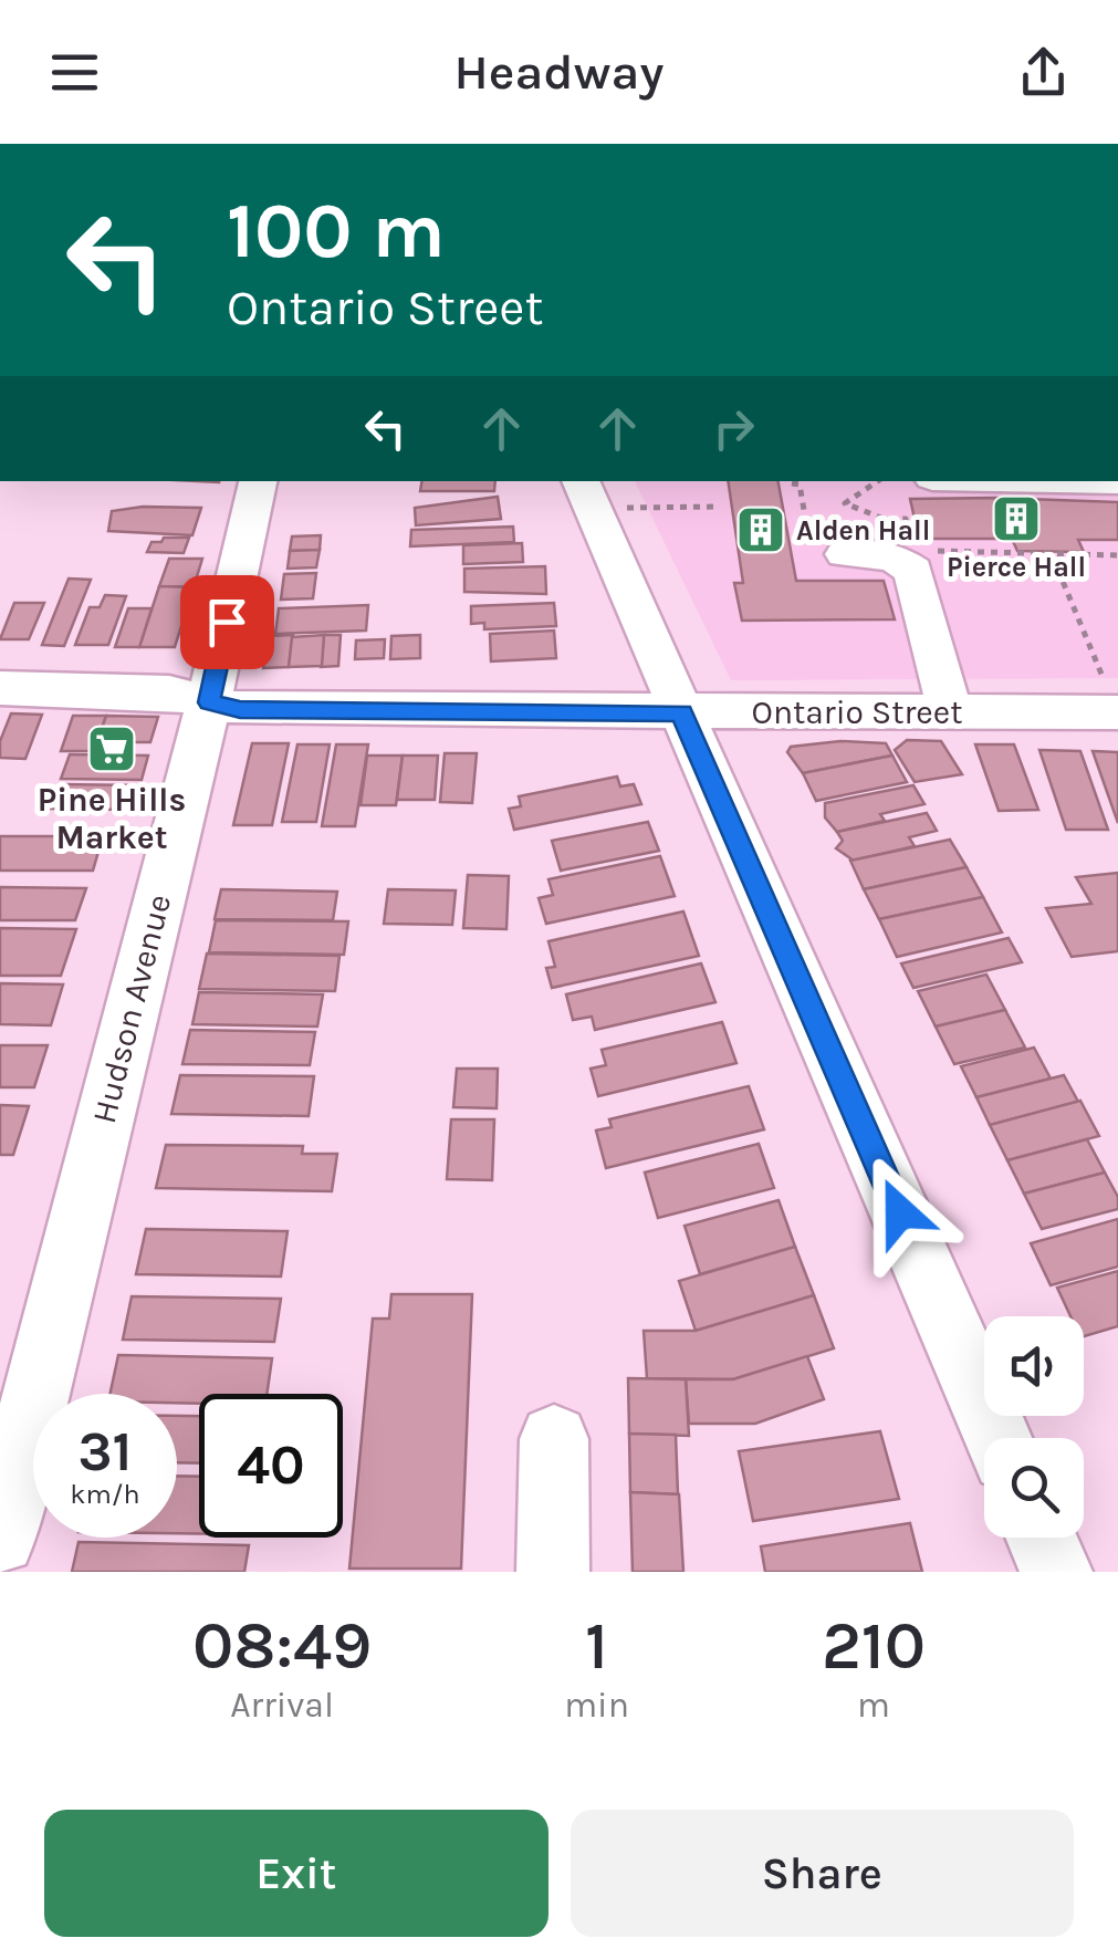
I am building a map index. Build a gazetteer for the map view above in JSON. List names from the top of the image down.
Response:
{
  "streets": {
    "street": ["Ontario Street", "Hudson Avenue"]
  },
  "crossings": [
    ["Ontario Street", "Hudson Avenue"]
  ],
  "places": {
    "building": ["Pierce Hall", "Alden Hall"],
    "supermarket": ["Pine Hills Market"]
  },
  "page": {
    "header": "Headway",
    "turn": ["100 m", "Ontario Street"],
    "speed": "31 km/h",
    "limit": "40",
    "eta": [
      "08:49",
      "Arrival",
      "1",
      "min",
      "210",
      "m"
    ],
    "buttons": ["Exit", "Share"]
  }
}
